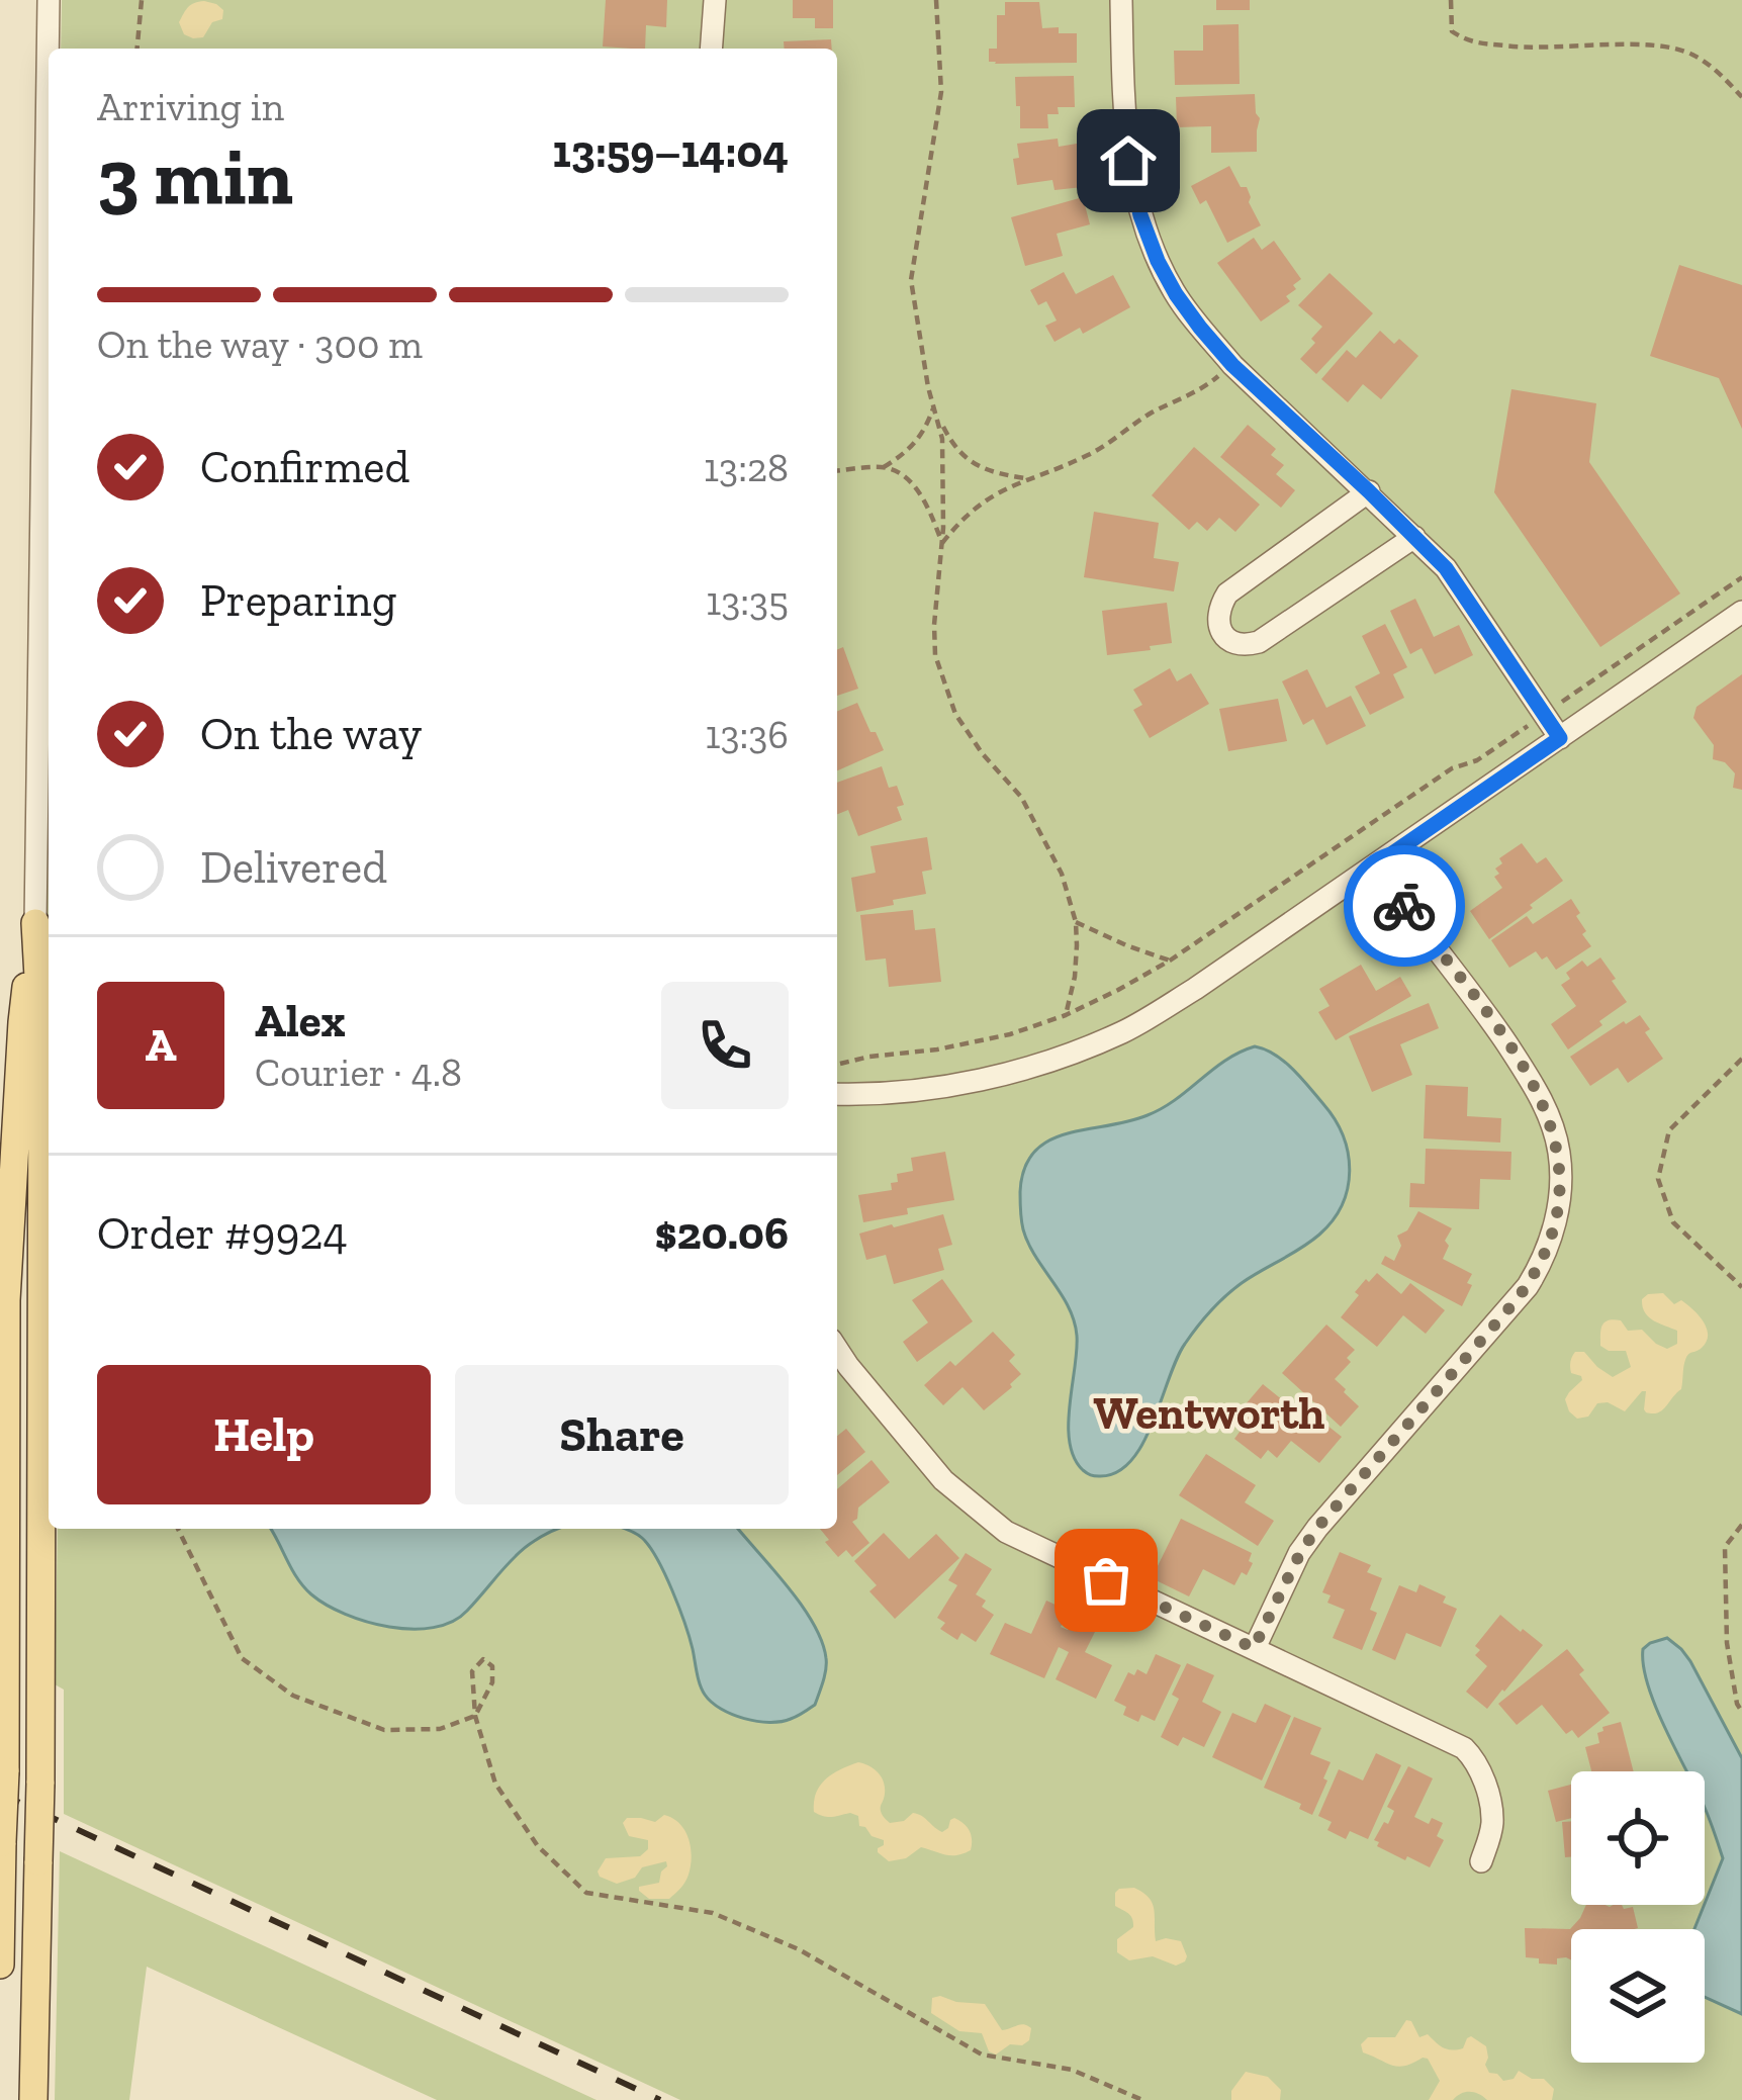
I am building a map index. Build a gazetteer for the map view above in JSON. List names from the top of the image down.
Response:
{
  "districts": ["Wentworth"],
  "page": {
    "heading": ["3 min", "Arriving in", "13:59–14:04"],
    "panel": [
      "Alex",
      "Courier · 4.8",
      "Order #9924",
      "$20.06"
    ],
    "bar": "On the way · 300 m",
    "list": [
      ["Confirmed", "13:28"],
      ["Preparing", "13:35"],
      ["On the way", "13:36"],
      "Delivered"
    ],
    "round": "A",
    "buttons": ["Help", "Share"]
  }
}
